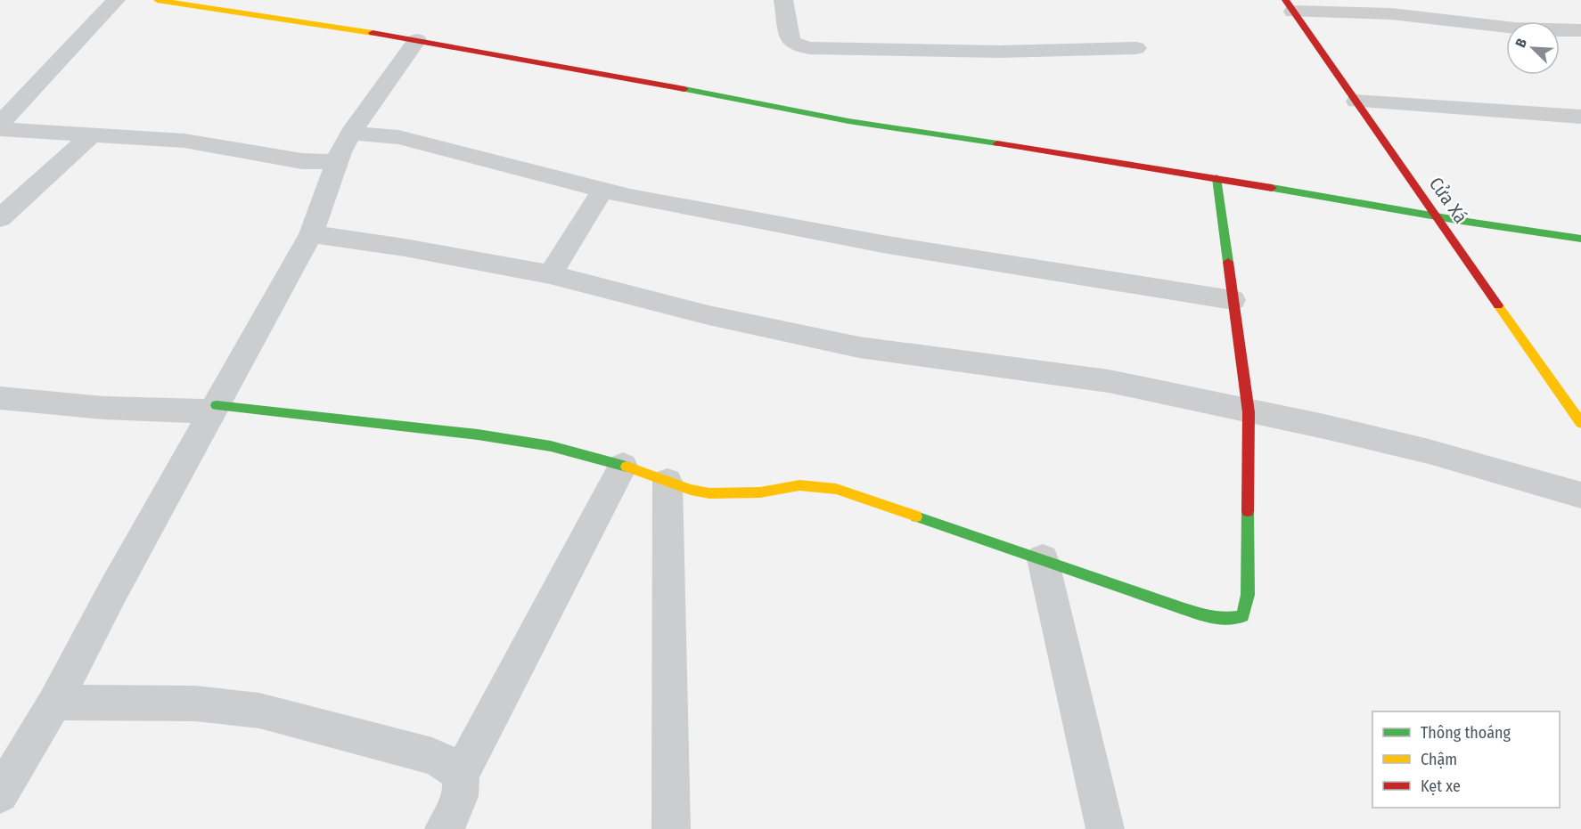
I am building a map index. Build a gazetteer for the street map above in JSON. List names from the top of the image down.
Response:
{
  "streets": {
    "street": ["Cửa Xá"]
  },
  "legend": ["Thông thoáng", "Chậm", "Kẹt xe"],
  "north": "top left"
}
